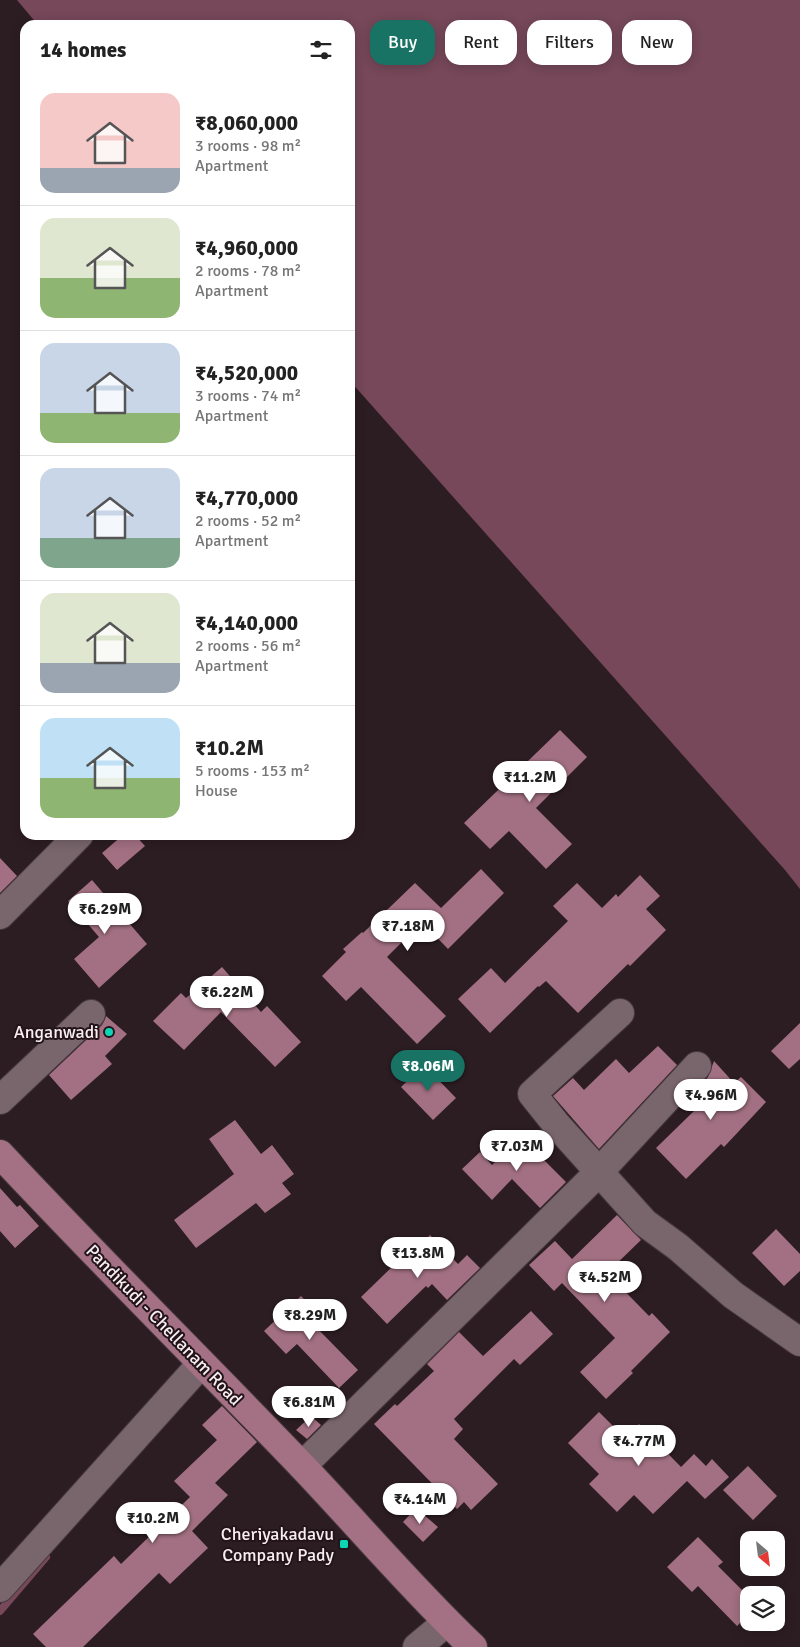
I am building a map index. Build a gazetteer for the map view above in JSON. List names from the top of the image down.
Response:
{
  "streets": {
    "main road": ["Pandikudi - Chellanam Road"]
  },
  "places": {
    "other": ["Anganwadi"],
    "transit": ["Cheriyakadavu Company Pady"]
  },
  "north": "bottom right",
  "page": {
    "chip": [
      "Buy",
      "Rent",
      "Filters",
      "New"
    ],
    "heading": "14 homes",
    "list": [
      {
        "name": "₹8,060,000",
        "note": "3 rooms · 98 m² · Apartment"
      },
      {
        "name": "₹4,960,000",
        "note": "2 rooms · 78 m² · Apartment"
      },
      {
        "name": "₹4,520,000",
        "note": "3 rooms · 74 m² · Apartment"
      },
      {
        "name": "₹4,770,000",
        "note": "2 rooms · 52 m² · Apartment"
      },
      {
        "name": "₹4,140,000",
        "note": "2 rooms · 56 m² · Apartment"
      },
      {
        "name": "₹10.2M",
        "note": "5 rooms · 153 m² · House"
      }
    ],
    "price": [
      "₹11.2M",
      "₹6.29M",
      "₹7.18M",
      "₹6.22M",
      "₹8.06M",
      "₹4.96M",
      "₹7.03M",
      "₹13.8M",
      "₹4.52M",
      "₹8.29M",
      "₹6.81M",
      "₹4.77M",
      "₹4.14M",
      "₹10.2M"
    ]
  }
}
